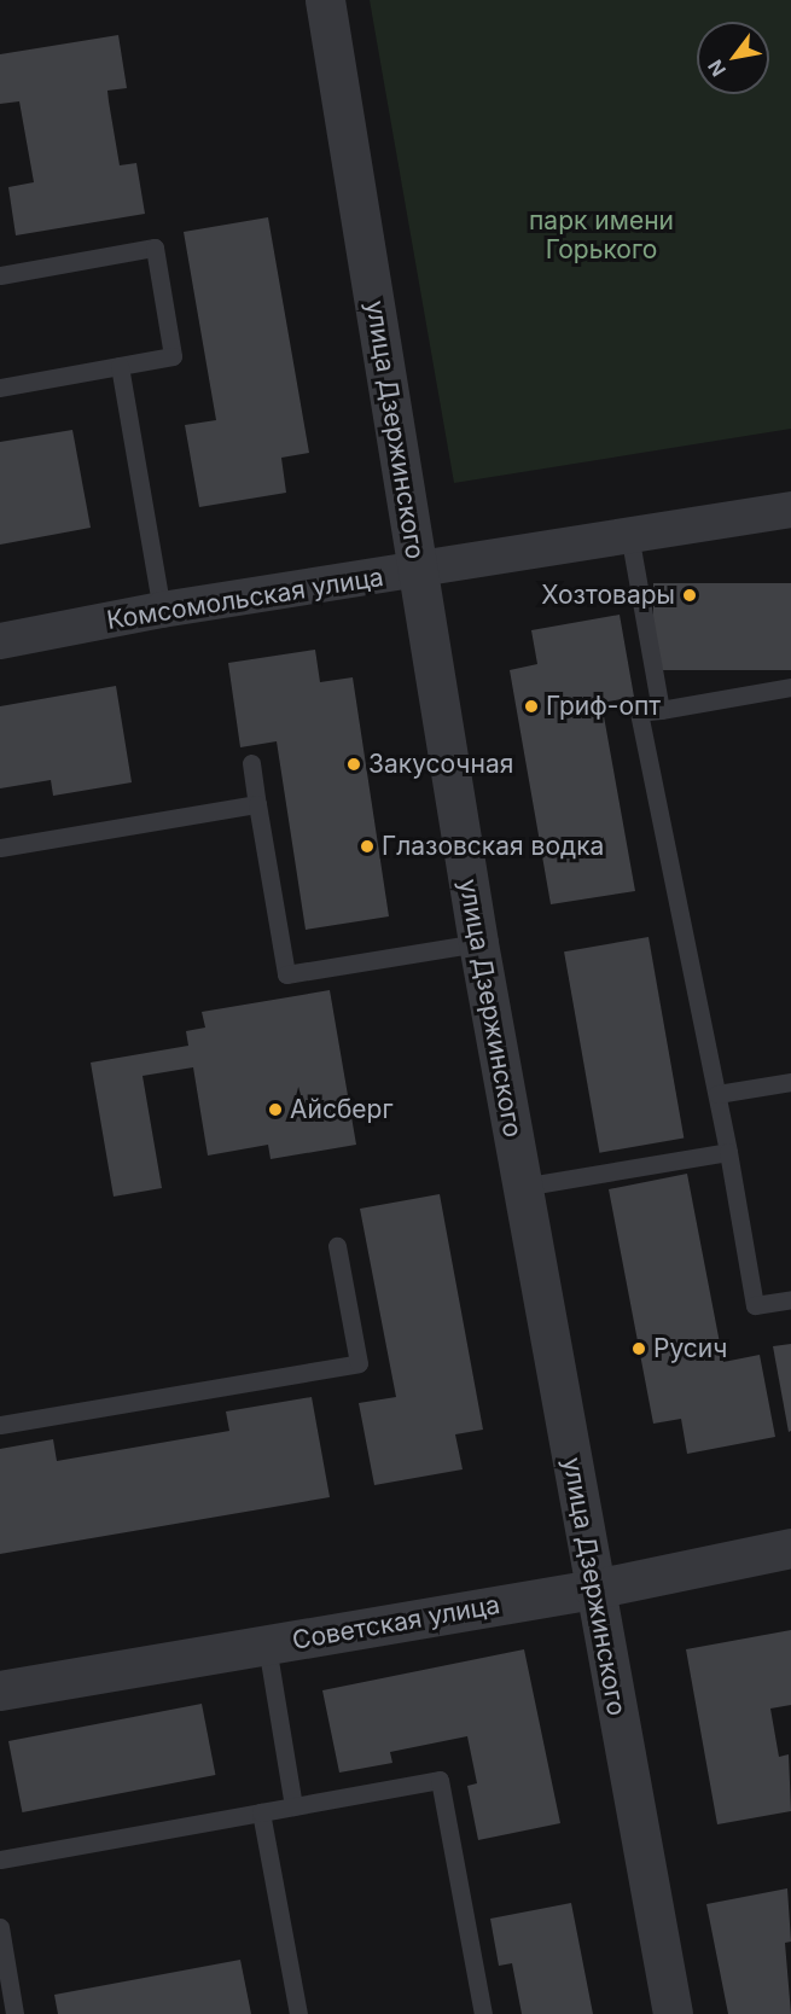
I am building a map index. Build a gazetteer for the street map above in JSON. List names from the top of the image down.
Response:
{
  "streets": {
    "street": ["улица Дзержинского", "Комсомольская улица", "Советская улица"]
  },
  "crossings": [
    ["улица Дзержинского", "Комсомольская улица"],
    ["улица Дзержинского", "Советская улица"]
  ],
  "parks": ["парк имени Горького"],
  "places": [
    "Хозтовары",
    "Гриф-опт",
    "Закусочная",
    "Глазовская водка",
    "Айсберг",
    "Русич"
  ],
  "north": "bottom left"
}
